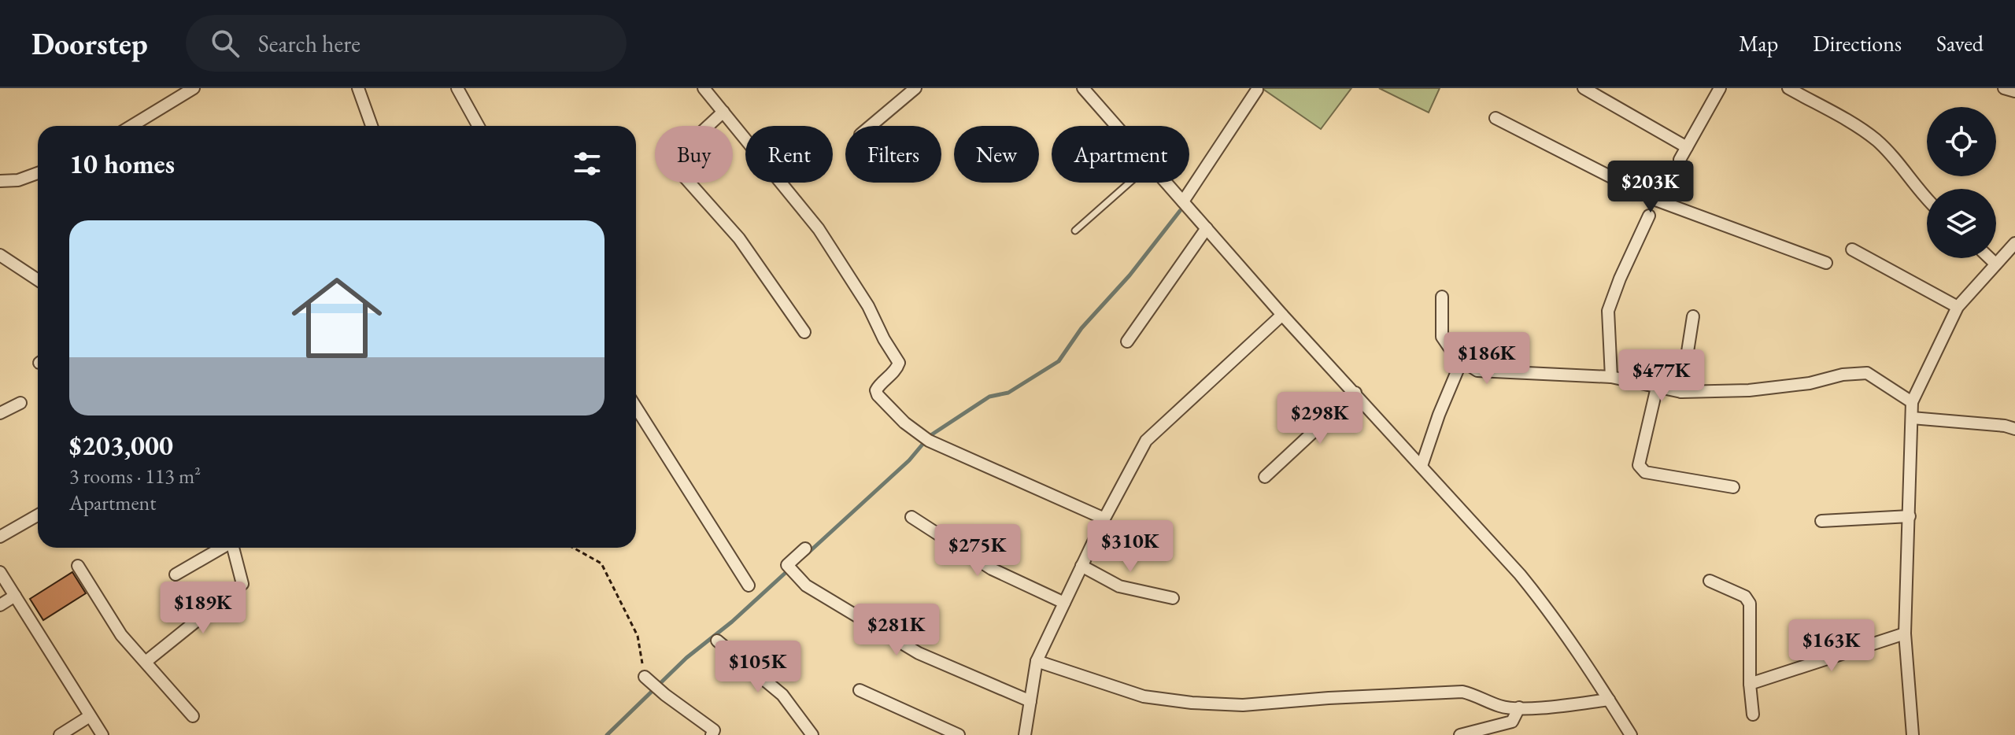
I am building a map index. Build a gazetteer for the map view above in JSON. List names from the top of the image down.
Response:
{
  "page": {
    "header": "Doorstep",
    "search": "Search here",
    "nav": ["Map", "Directions", "Saved"],
    "chip": [
      "Buy",
      "Rent",
      "Filters",
      "New",
      "Apartment"
    ],
    "heading": "10 homes",
    "price": [
      "$203K",
      "$186K",
      "$477K",
      "$298K",
      "$310K",
      "$275K",
      "$189K",
      "$281K",
      "$163K",
      "$105K"
    ],
    "list": [
      {
        "name": "$203,000",
        "note": "3 rooms · 113 m² · Apartment"
      }
    ]
  }
}
